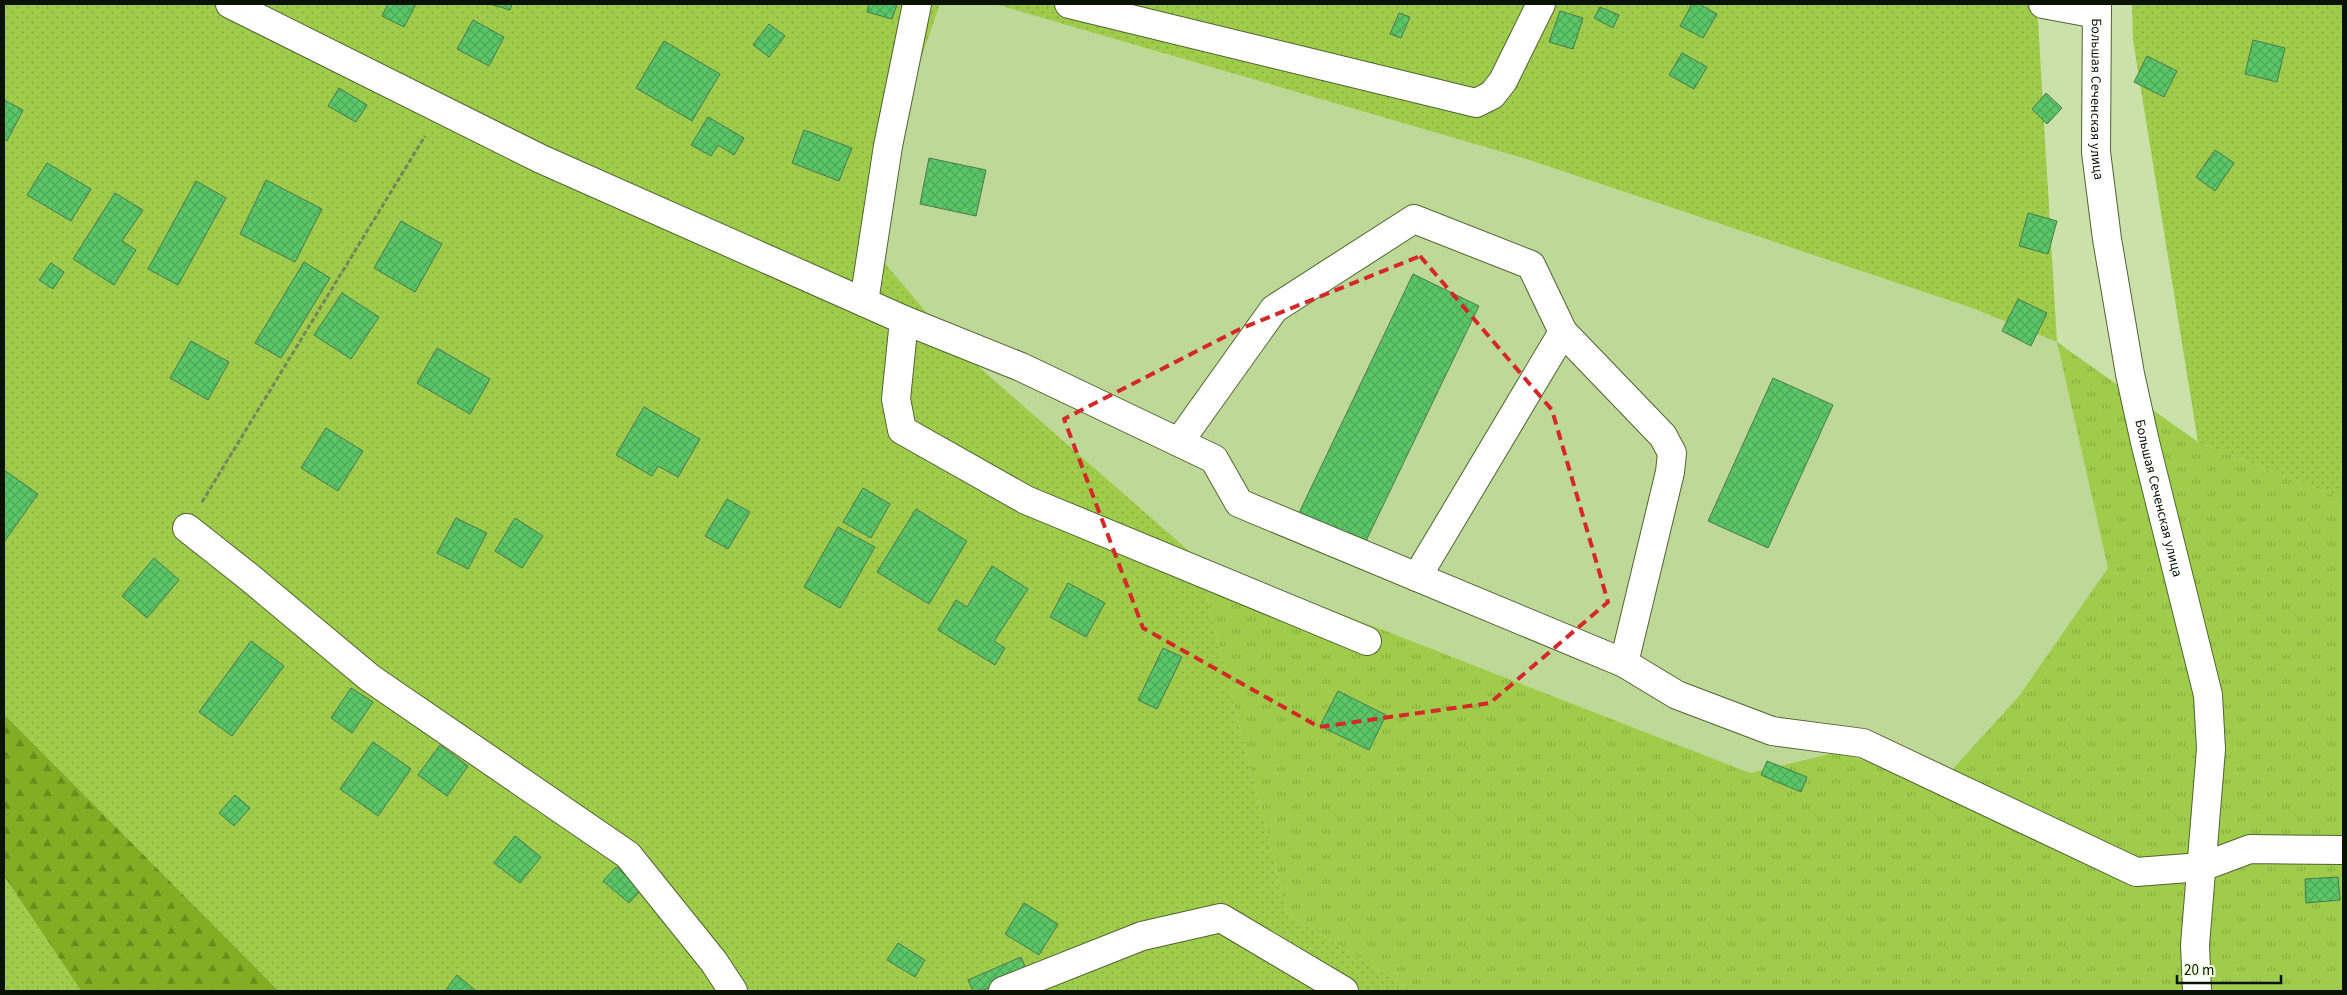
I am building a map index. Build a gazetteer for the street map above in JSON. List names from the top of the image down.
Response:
{
  "streets": {
    "street": ["Большая Сеченская улица"]
  },
  "scale_bar": "20 m"
}
